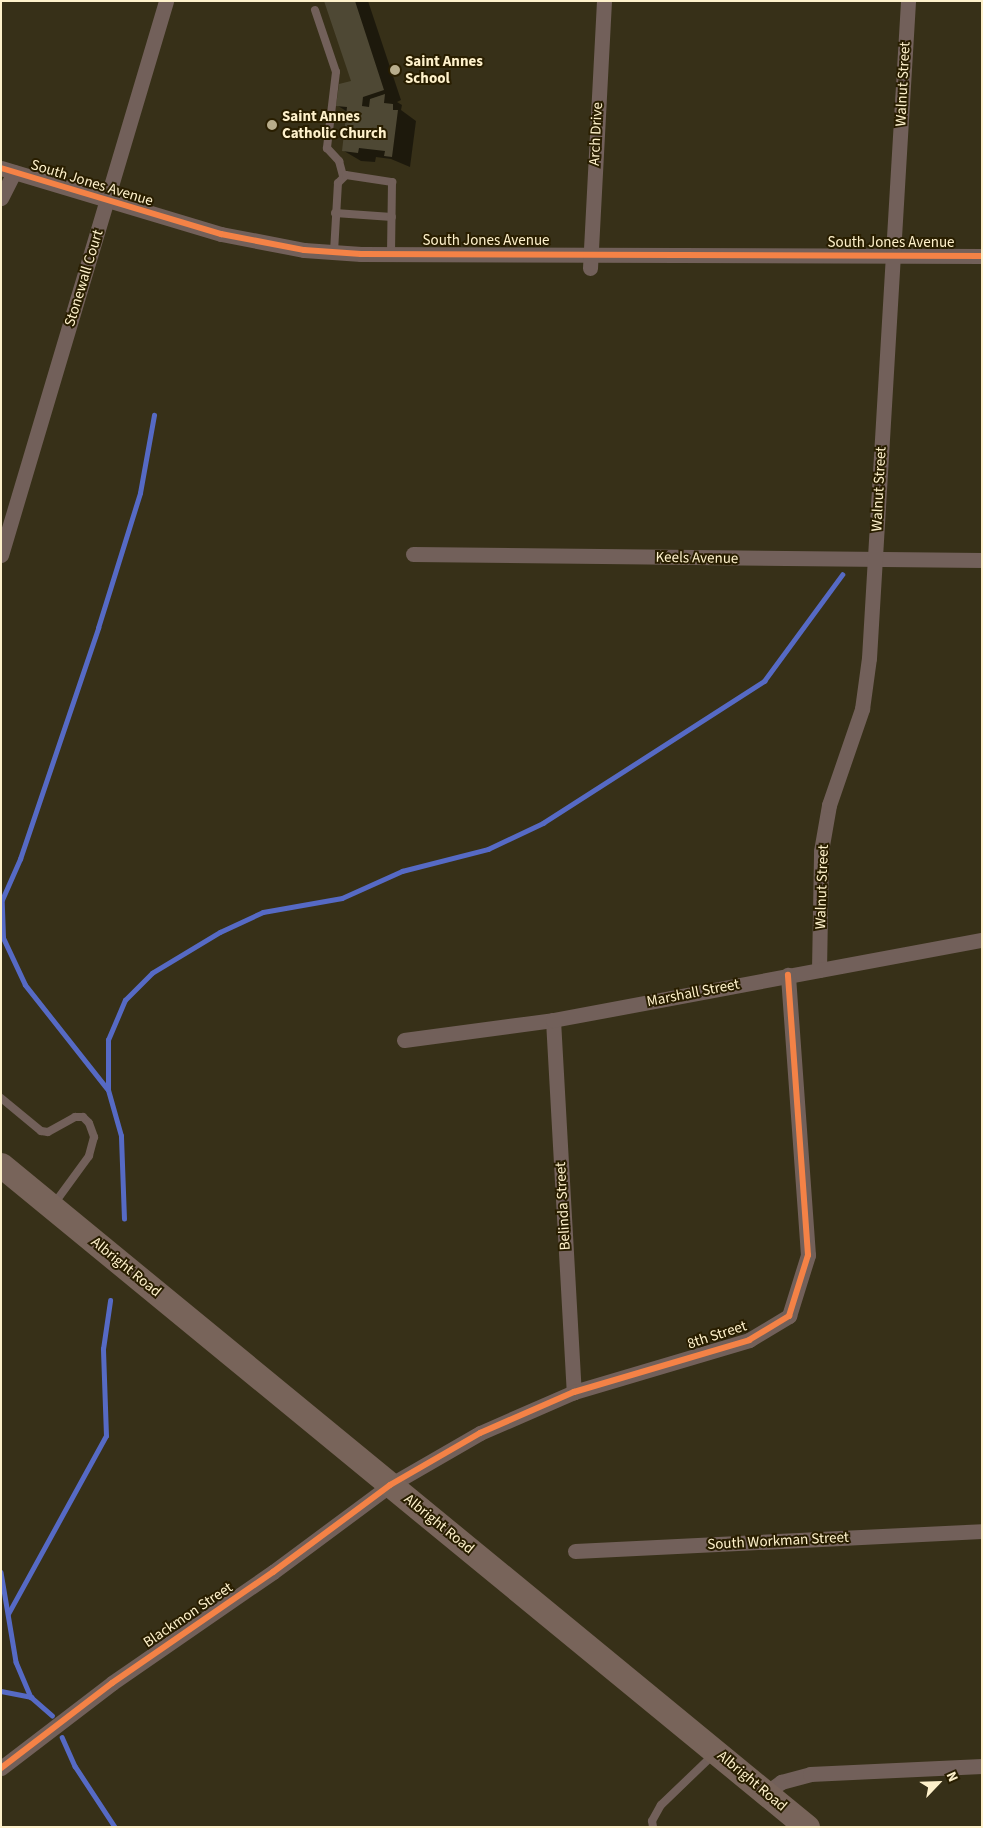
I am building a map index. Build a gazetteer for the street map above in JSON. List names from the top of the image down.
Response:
{
  "streets": {
    "highway": ["Albright Road"],
    "street": [
      "Walnut Street",
      "Arch Drive",
      "South Jones Avenue",
      "Stonewall Court",
      "Keels Avenue",
      "Marshall Street",
      "Belinda Street",
      "8th Street",
      "South Workman Street",
      "Blackmon Street"
    ]
  },
  "crossings": [
    ["Walnut Street", "South Jones Avenue"],
    ["Walnut Street", "Keels Avenue"],
    ["Walnut Street", "Marshall Street"],
    ["Arch Drive", "South Jones Avenue"],
    ["South Jones Avenue", "Stonewall Court"],
    ["Marshall Street", "Belinda Street"],
    ["Marshall Street", "8th Street"],
    ["Belinda Street", "8th Street"],
    ["Albright Road", "8th Street"],
    ["Albright Road", "Blackmon Street"],
    ["8th Street", "Blackmon Street"]
  ],
  "places": ["Saint Annes School", "Saint Annes Catholic Church"],
  "north": "top right"
}
